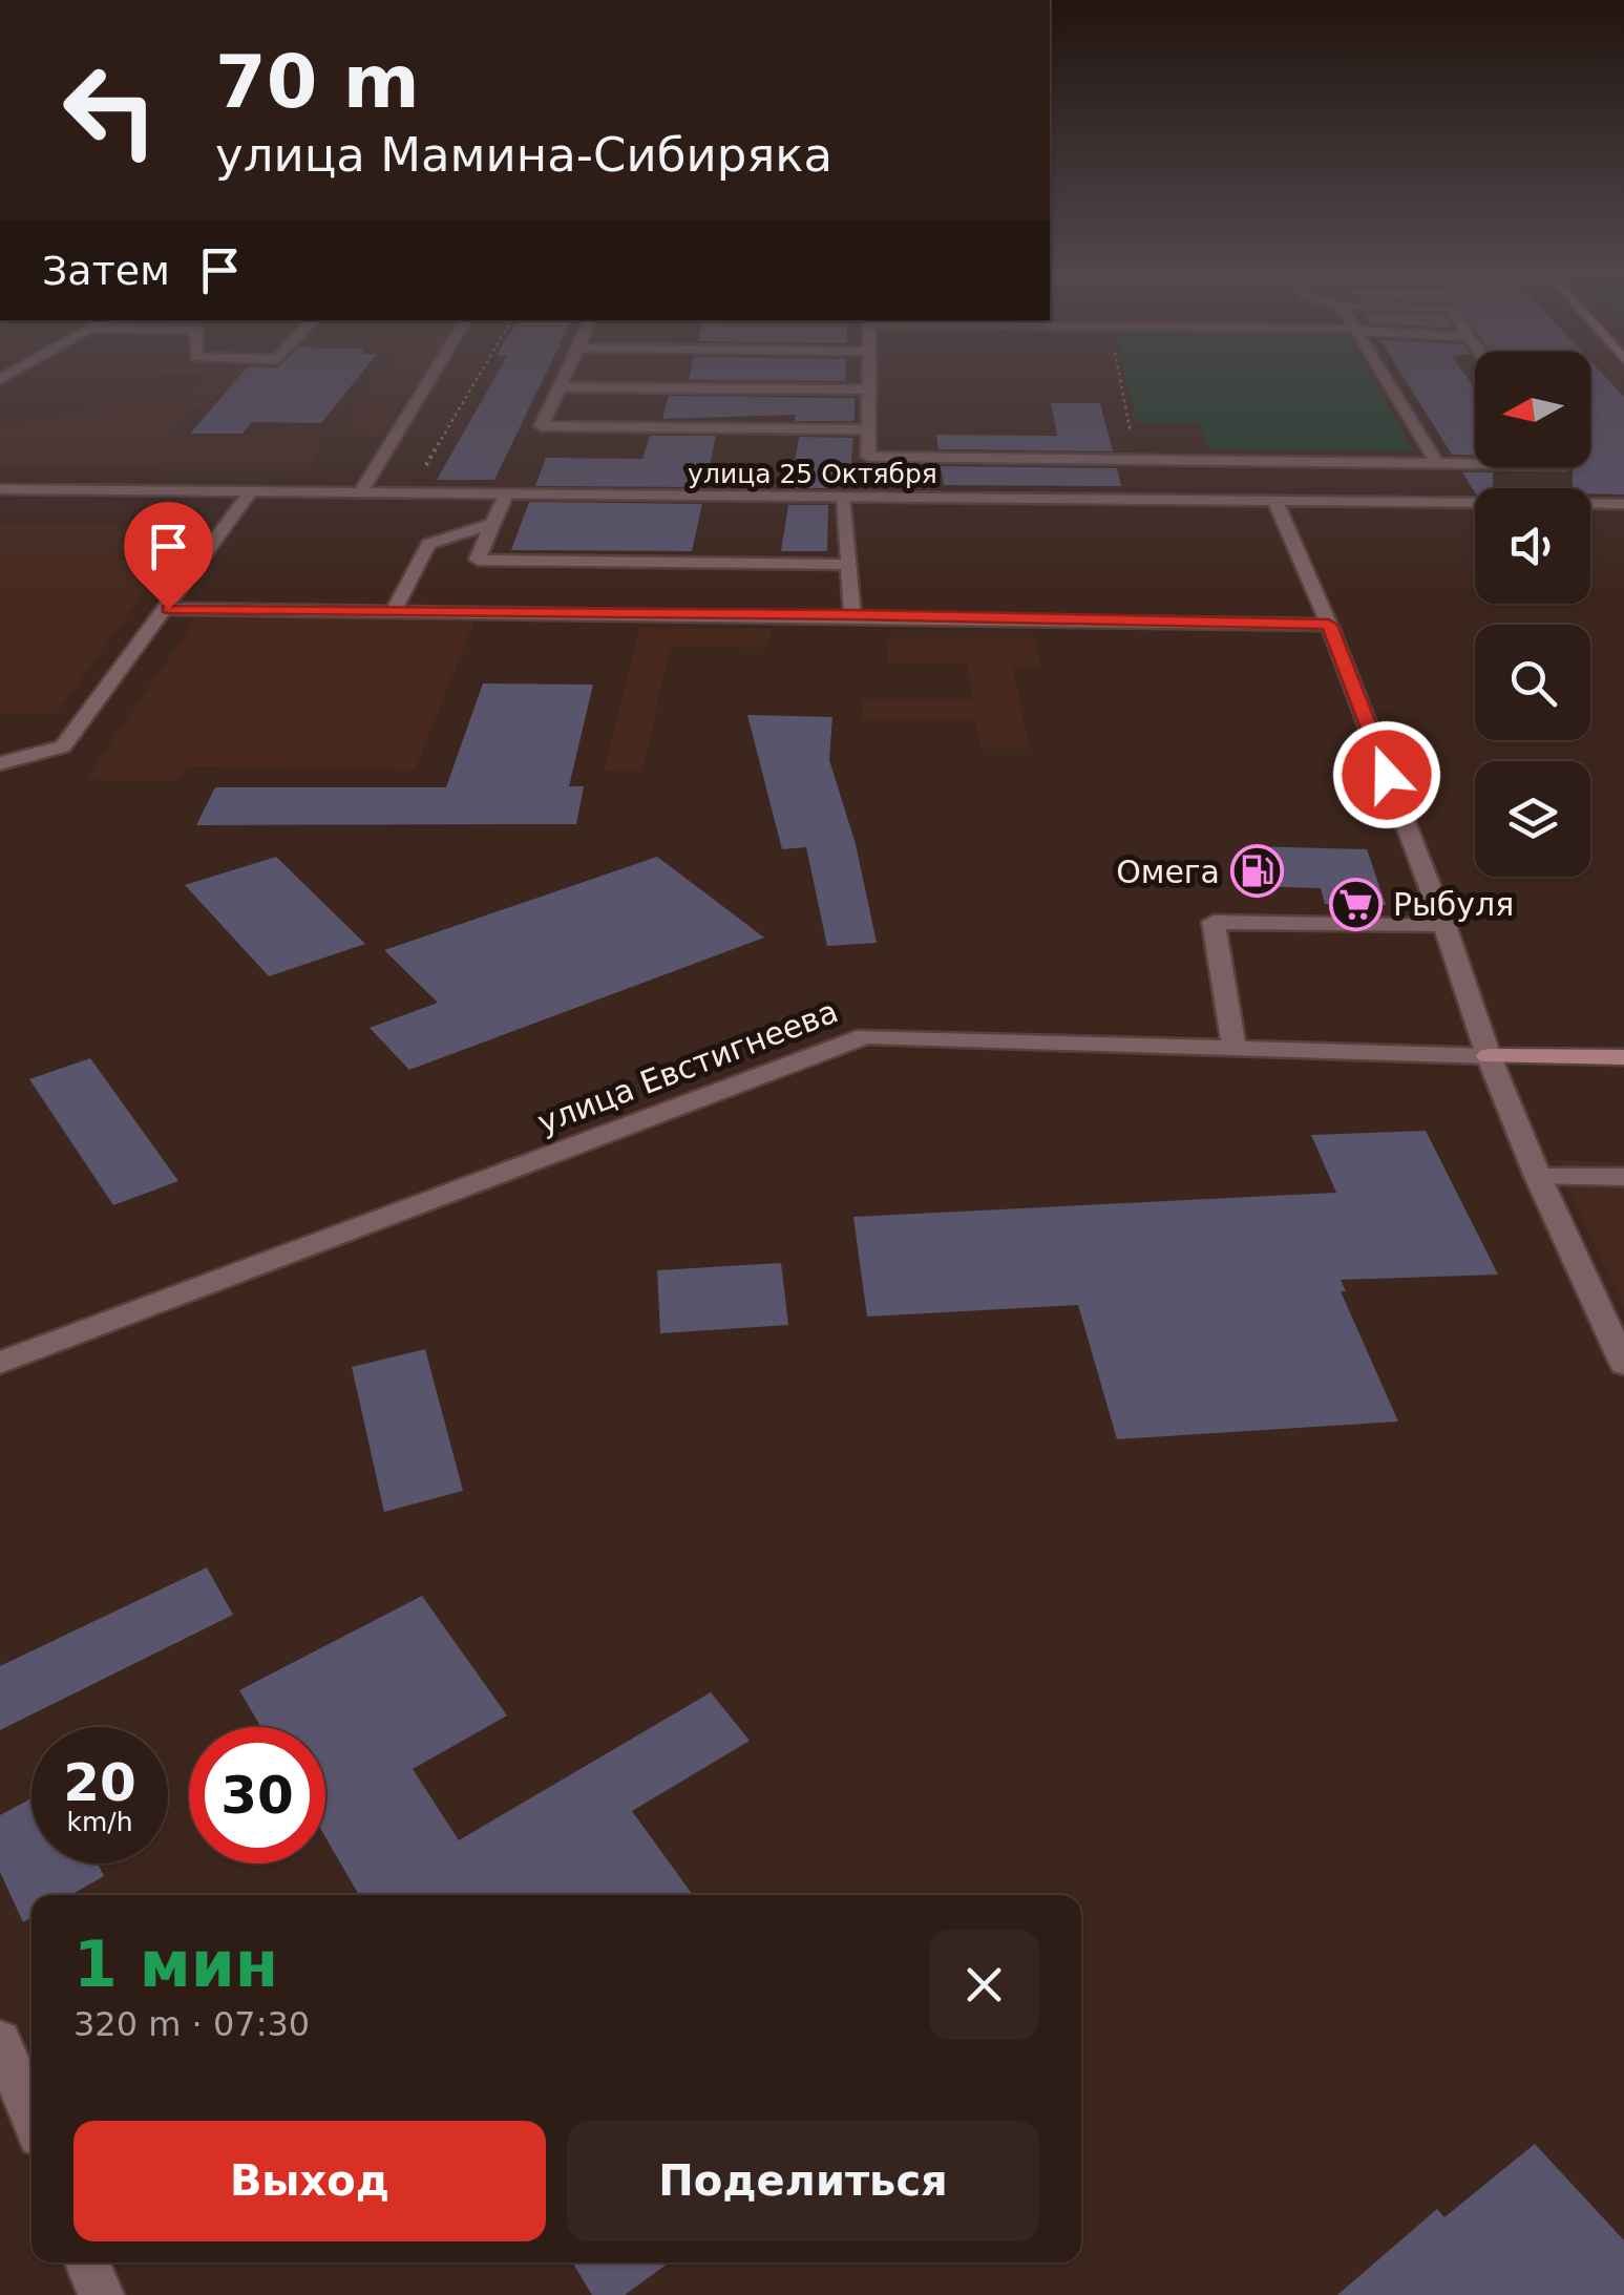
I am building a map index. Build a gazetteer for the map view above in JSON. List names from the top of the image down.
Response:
{
  "streets": {
    "main road": ["улица Евстигнеева"],
    "street": ["улица 25 Октября"]
  },
  "places": {
    "fuel station": ["Омега"],
    "supermarket": ["Рыбуля"]
  },
  "north": "left",
  "page": {
    "turn": ["70 m", "улица Мамина-Сибиряка"],
    "then": "Затем",
    "speed": "20 km/h",
    "limit": "30",
    "heading": ["1 мин", "320 m · 07:30"],
    "buttons": ["Выход", "Поделиться"]
  }
}
